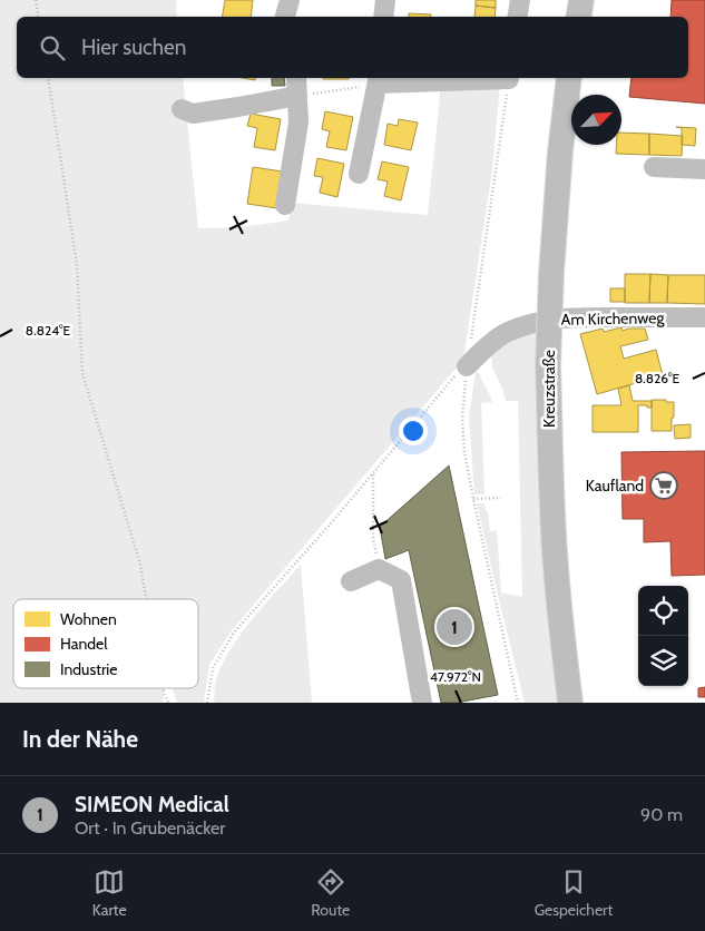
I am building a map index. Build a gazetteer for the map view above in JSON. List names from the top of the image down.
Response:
{
  "streets": {
    "main road": ["Kreuzstraße"],
    "street": ["Am Kirchenweg"]
  },
  "places": {
    "supermarket": ["Kaufland"]
  },
  "legend": ["Wohnen", "Handel", "Industrie"],
  "north": "top right",
  "page": {
    "search": "Hier suchen",
    "pins": "1",
    "heading": "In der Nähe",
    "list": [
      {
        "mark": "1",
        "name": "SIMEON Medical",
        "note": "Ort · In Grubenäcker",
        "value": "90 m"
      }
    ],
    "nav": ["Karte", "Route", "Gespeichert"]
  },
  "coordinates": ["8.824°E", "8.826°E", "47.972°N"]
}
